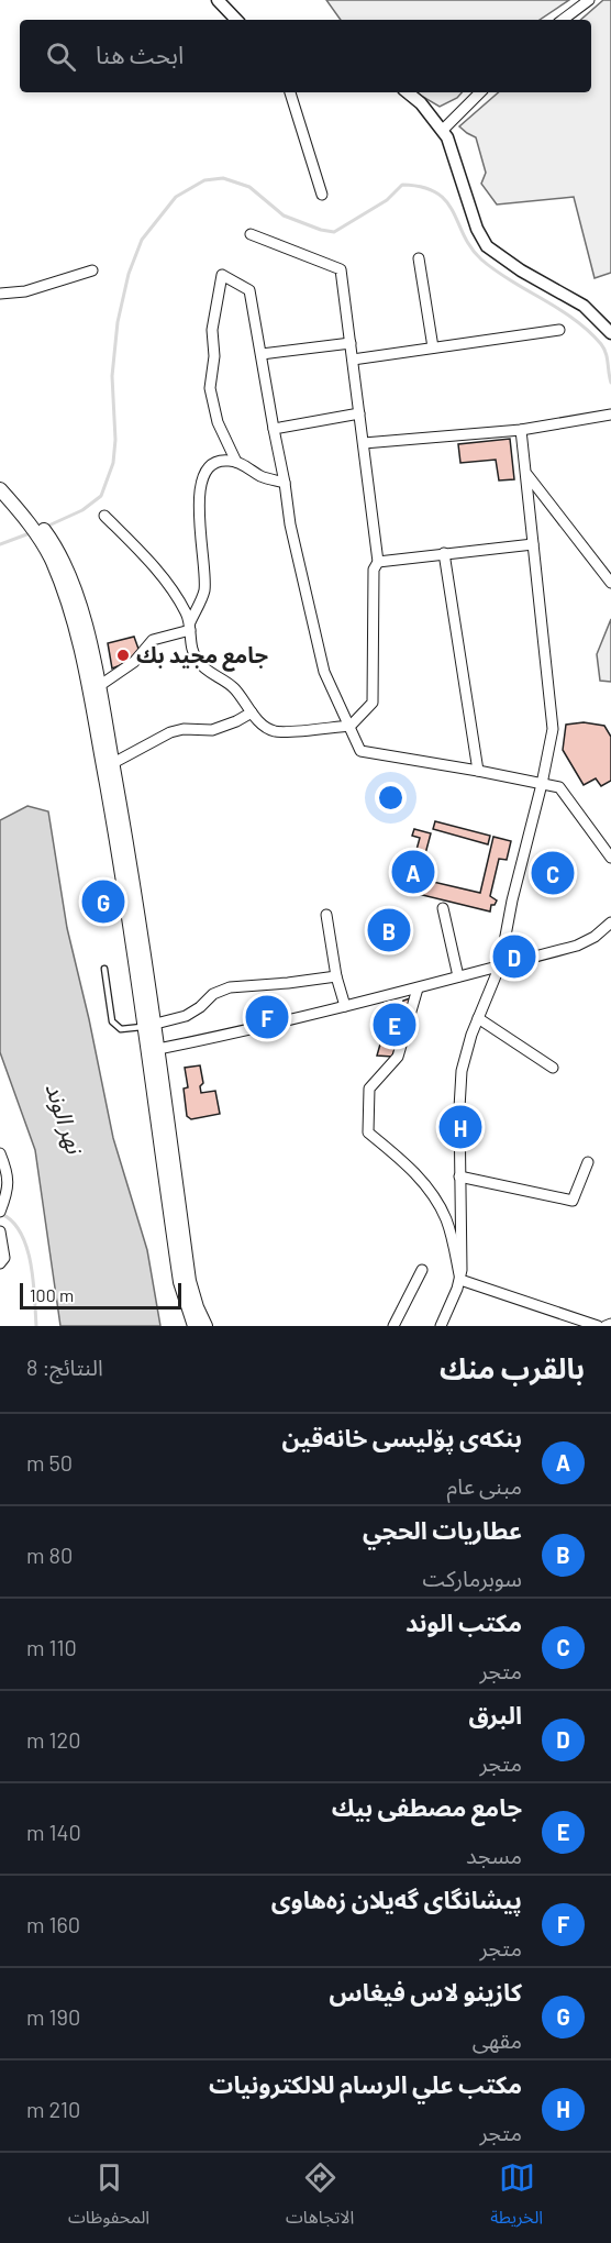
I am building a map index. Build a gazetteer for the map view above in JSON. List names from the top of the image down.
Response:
{
  "water": ["نهر الوند"],
  "places": ["جامع مجيد بك"],
  "scale_bar": "100 m",
  "page": {
    "search": "ابحث هنا",
    "pins": [
      "A",
      "C",
      "G",
      "B",
      "D",
      "F",
      "E",
      "H"
    ],
    "scale": "100 m",
    "heading": ["بالقرب منك", "النتائج: 8"],
    "list": [
      {
        "mark": "A",
        "name": "بنکەی پۆلیسی خانەقین",
        "note": "مبنى عام",
        "value": "50 m"
      },
      {
        "mark": "B",
        "name": "عطاريات الحجي",
        "note": "سوبرماركت",
        "value": "80 m"
      },
      {
        "mark": "C",
        "name": "مكتب الوند",
        "note": "متجر",
        "value": "110 m"
      },
      {
        "mark": "D",
        "name": "البرق",
        "note": "متجر",
        "value": "120 m"
      },
      {
        "mark": "E",
        "name": "جامع مصطفى بيك",
        "note": "مسجد",
        "value": "140 m"
      },
      {
        "mark": "F",
        "name": "پیشانگای گەیلان زەهاوی",
        "note": "متجر",
        "value": "160 m"
      },
      {
        "mark": "G",
        "name": "كازينو لاس فيغاس",
        "note": "مقهى",
        "value": "190 m"
      },
      {
        "mark": "H",
        "name": "مكتب علي الرسام للالكترونيات",
        "note": "متجر",
        "value": "210 m"
      }
    ],
    "nav": ["الخريطة", "الاتجاهات", "المحفوظات"]
  }
}
